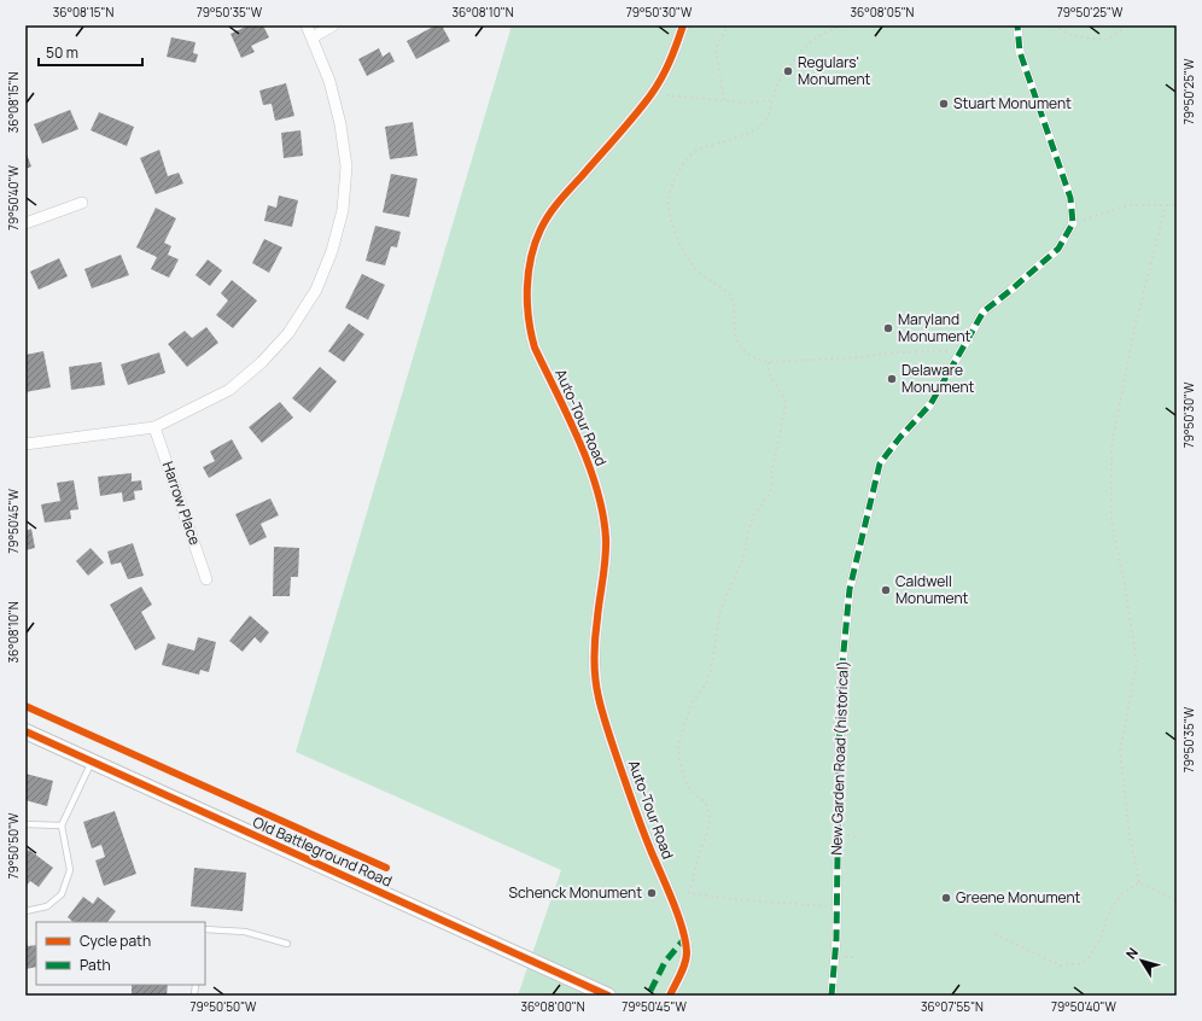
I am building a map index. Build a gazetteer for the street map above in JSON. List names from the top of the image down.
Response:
{
  "streets": {
    "street": [
      "Auto-Tour Road",
      "Harrow Place",
      "New Garden Road (historical)",
      "Old Battleground Road"
    ]
  },
  "places": [
    "Regulars' Monument",
    "Stuart Monument",
    "Maryland Monument",
    "Delaware Monument",
    "Caldwell Monument",
    "Schenck Monument",
    "Greene Monument"
  ],
  "legend": ["Cycle path", "Path"],
  "scale_bar": "50 m",
  "north": "top left",
  "coordinates": [
    "36°08'15\"N",
    "79°50'35\"W",
    "36°08'10\"N",
    "79°50'30\"W",
    "36°08'05\"N",
    "79°50'25\"W",
    "79°50'40\"W",
    "79°50'45\"W",
    "79°50'50\"W",
    "36°08'00\"N",
    "36°07'55\"N"
  ]
}
